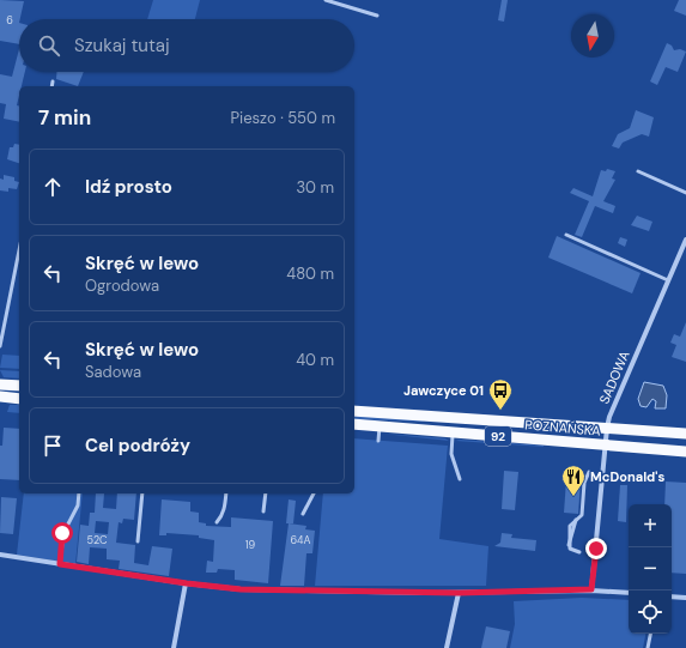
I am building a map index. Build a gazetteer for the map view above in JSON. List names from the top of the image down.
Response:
{
  "streets": {
    "main road": ["POZNAŃSKA", "92"],
    "street": ["SADOWA"]
  },
  "crossings": [
    ["SADOWA", "POZNAŃSKA"]
  ],
  "places": {
    "bus stop": ["Jawczyce 01"],
    "restaurant": ["McDonald's"]
  },
  "house_numbers": [
    "6",
    "52C",
    "64A",
    "19"
  ],
  "north": "bottom",
  "page": {
    "search": "Szukaj tutaj",
    "heading": ["7 min", "Pieszo · 550 m"],
    "list": [
      ["Idź prosto", "30 m"],
      ["Skręć w lewo", "Ogrodowa", "480 m"],
      ["Skręć w lewo", "Sadowa", "40 m"],
      "Cel podróży"
    ],
    "map_buttons": ["+", "−"]
  }
}
